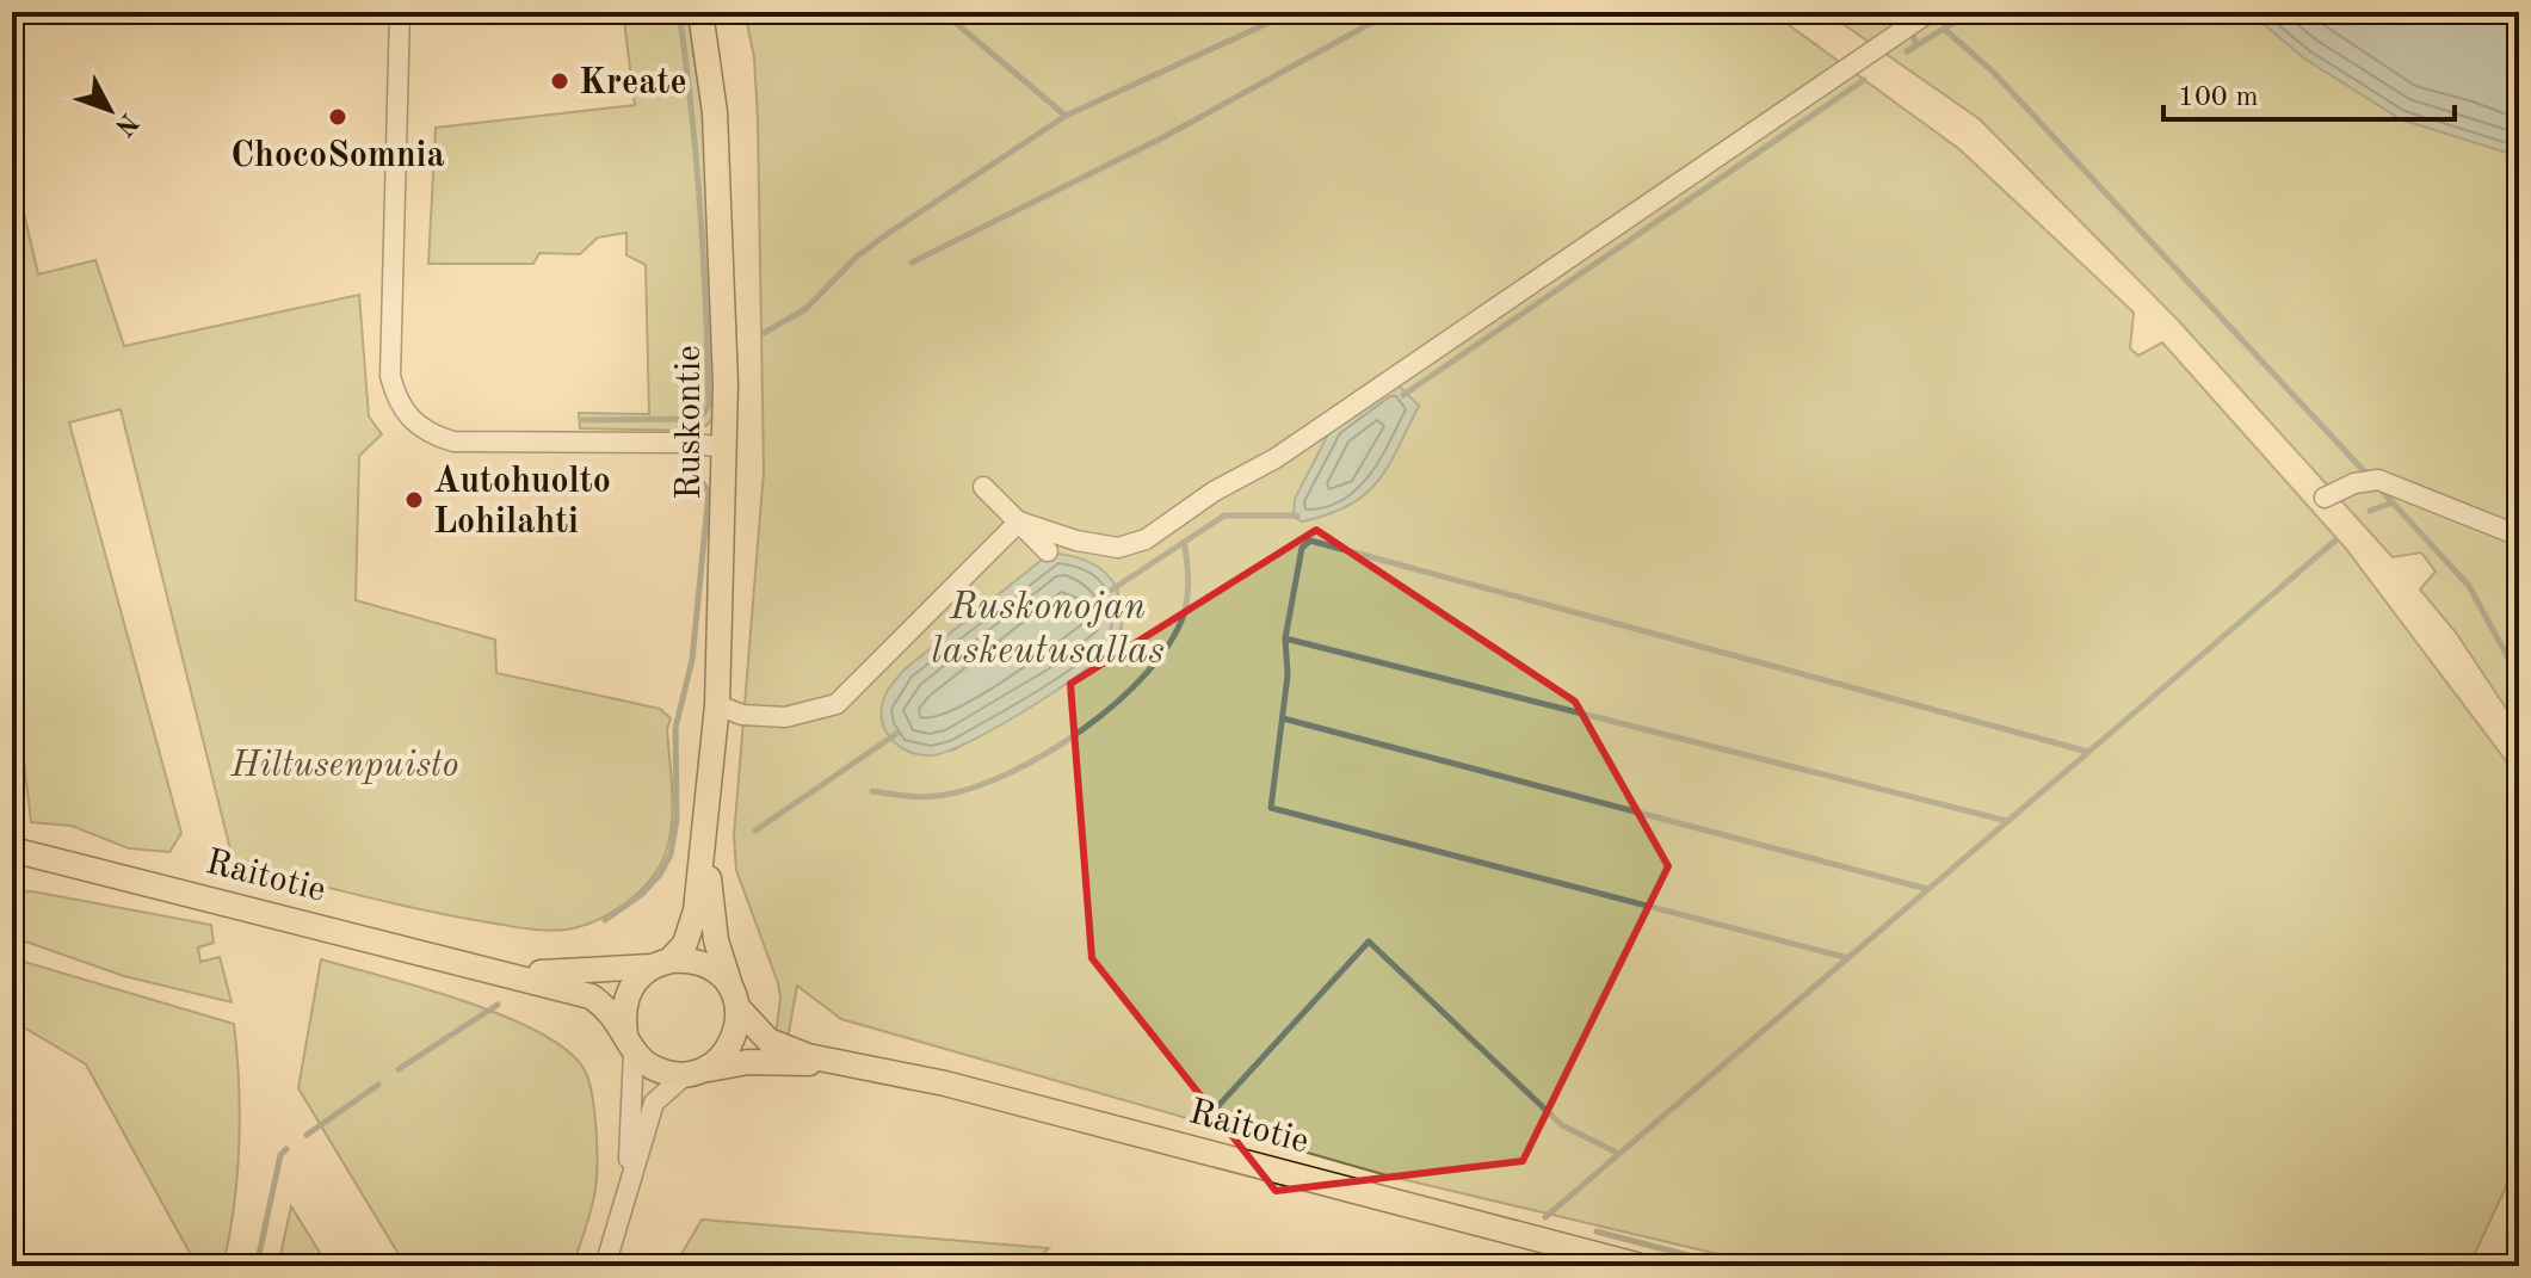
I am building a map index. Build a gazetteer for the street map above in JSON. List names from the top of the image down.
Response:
{
  "streets": {
    "main road": ["Ruskontie", "Raitotie"]
  },
  "crossings": [
    ["Ruskontie", "Raitotie"]
  ],
  "water": ["Ruskonojan laskeutusallas"],
  "parks": ["Hiltusenpuisto"],
  "places": ["Kreate", "ChocoSomnia", "Autohuolto Lohilahti"],
  "scale_bar": "100 m",
  "north": "bottom right"
}
